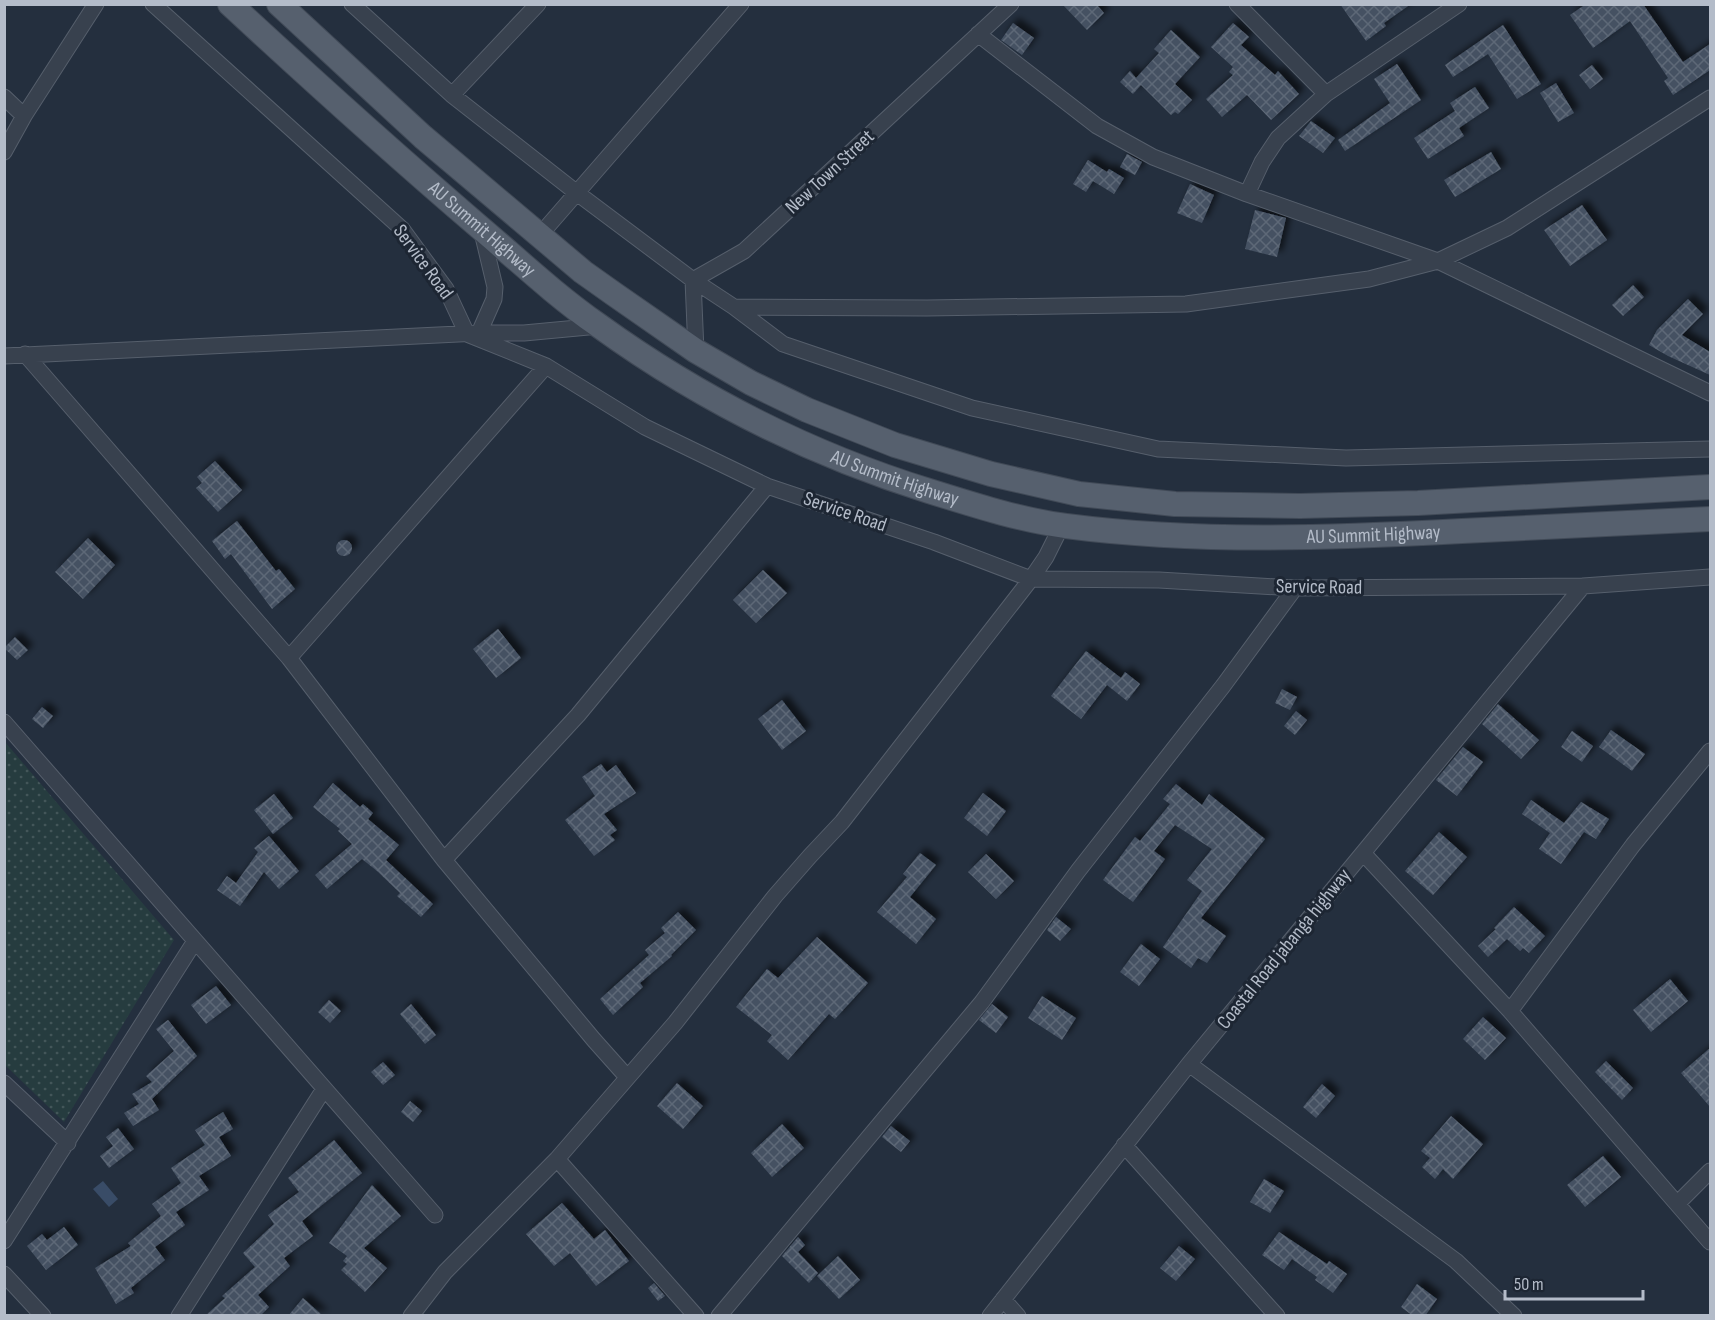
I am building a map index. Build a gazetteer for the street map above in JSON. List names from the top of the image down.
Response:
{
  "streets": {
    "main road": ["AU Summit Highway"],
    "street": ["New Town Street", "Service Road", "Coastal Road jabanga highway"]
  },
  "crossings": [
    ["Service Road", "Coastal Road jabanga highway"]
  ],
  "scale_bar": "50 m"
}
